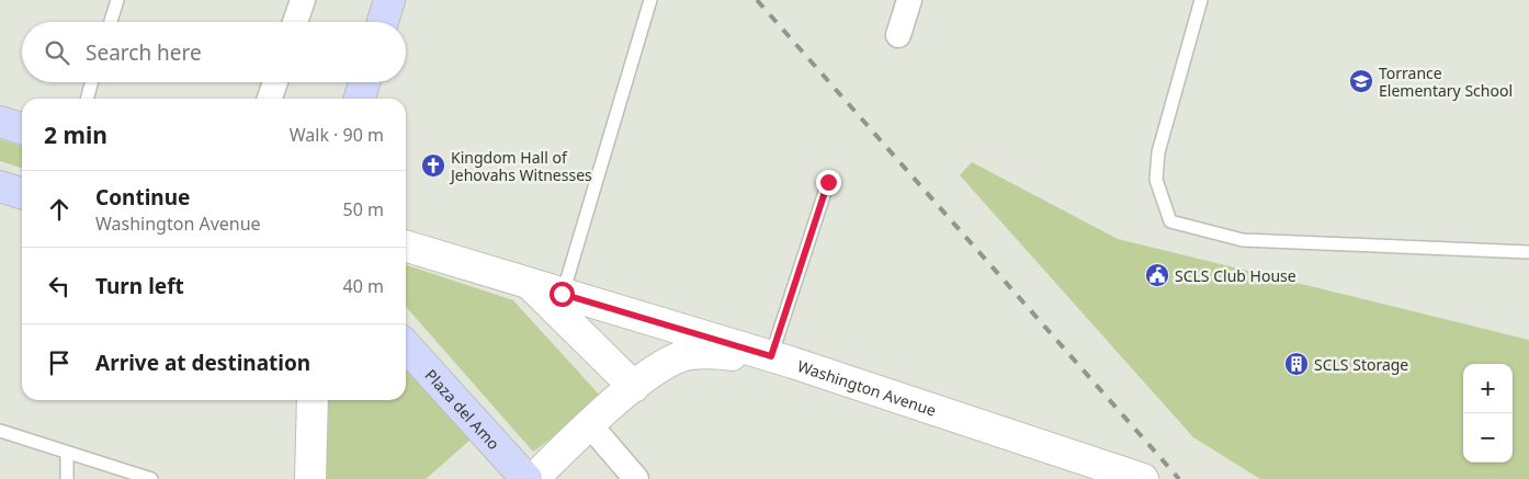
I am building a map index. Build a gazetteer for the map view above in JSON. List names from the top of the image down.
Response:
{
  "streets": {
    "main road": ["Plaza del Amo"],
    "street": ["Washington Avenue"]
  },
  "places": {
    "school or university": ["Torrance Elementary School"],
    "church": ["Kingdom Hall of Jehovahs Witnesses"],
    "public building": ["SCLS Club House"],
    "building": ["SCLS Storage"]
  },
  "page": {
    "search": "Search here",
    "heading": ["2 min", "Walk · 90 m"],
    "list": [
      ["Continue", "Washington Avenue", "50 m"],
      ["Turn left", "40 m"],
      "Arrive at destination"
    ],
    "map_buttons": ["+", "−"]
  }
}
